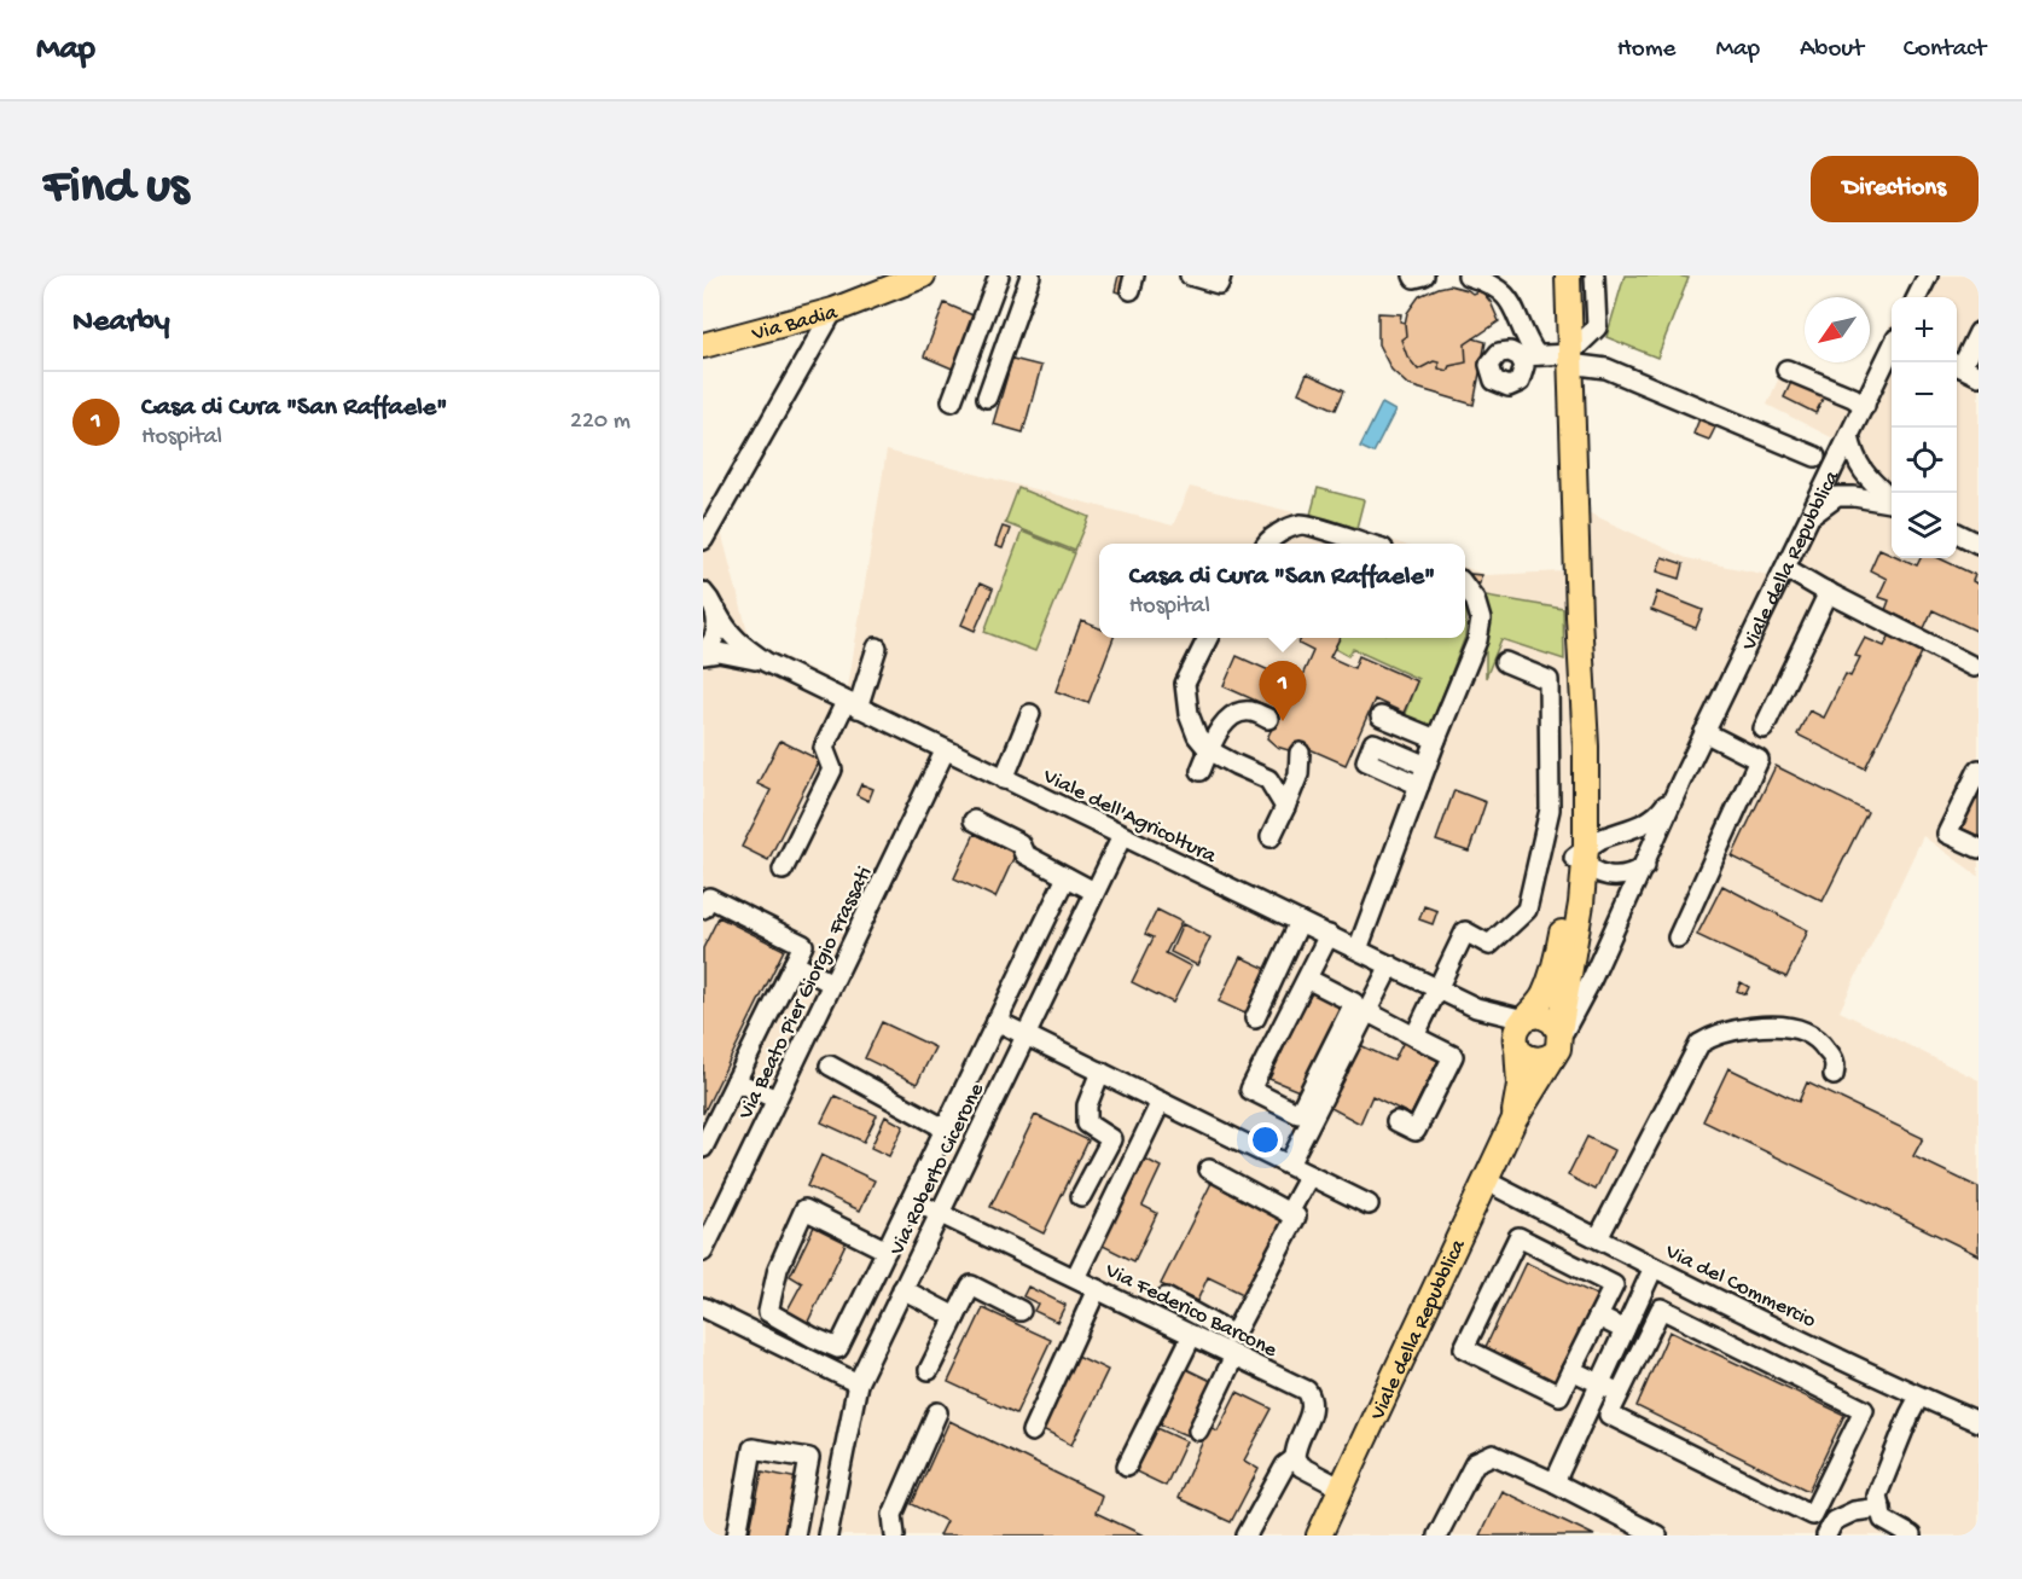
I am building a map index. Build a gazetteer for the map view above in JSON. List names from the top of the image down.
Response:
{
  "streets": {
    "main road": ["Via Badia", "Viale della Repubblica"],
    "street": [
      "Viale dell'Agricoltura",
      "Via Beato Pier Giorgio Frassati",
      "Via Roberto Cicerone",
      "Via del Commercio",
      "Via Federico Barcone"
    ]
  },
  "crossings": [
    ["Viale della Repubblica", "Viale dell'Agricoltura"],
    ["Viale della Repubblica", "Via del Commercio"],
    ["Viale dell'Agricoltura", "Via Beato Pier Giorgio Frassati"],
    ["Viale dell'Agricoltura", "Via Roberto Cicerone"],
    ["Via Roberto Cicerone", "Via Federico Barcone"]
  ],
  "north": "bottom left",
  "page": {
    "header": "Map",
    "nav": [
      "Home",
      "Map",
      "About",
      "Contact"
    ],
    "buttons": "Directions",
    "title": "Find us",
    "heading": "Nearby",
    "map_buttons": ["+", "−"],
    "list": [
      {
        "mark": "1",
        "name": "Casa di Cura \"San Raffaele\"",
        "note": "Hospital",
        "value": "220 m"
      }
    ],
    "popup": ["Casa di Cura \"San Raffaele\"", "Hospital"],
    "pins": "1"
  }
}
